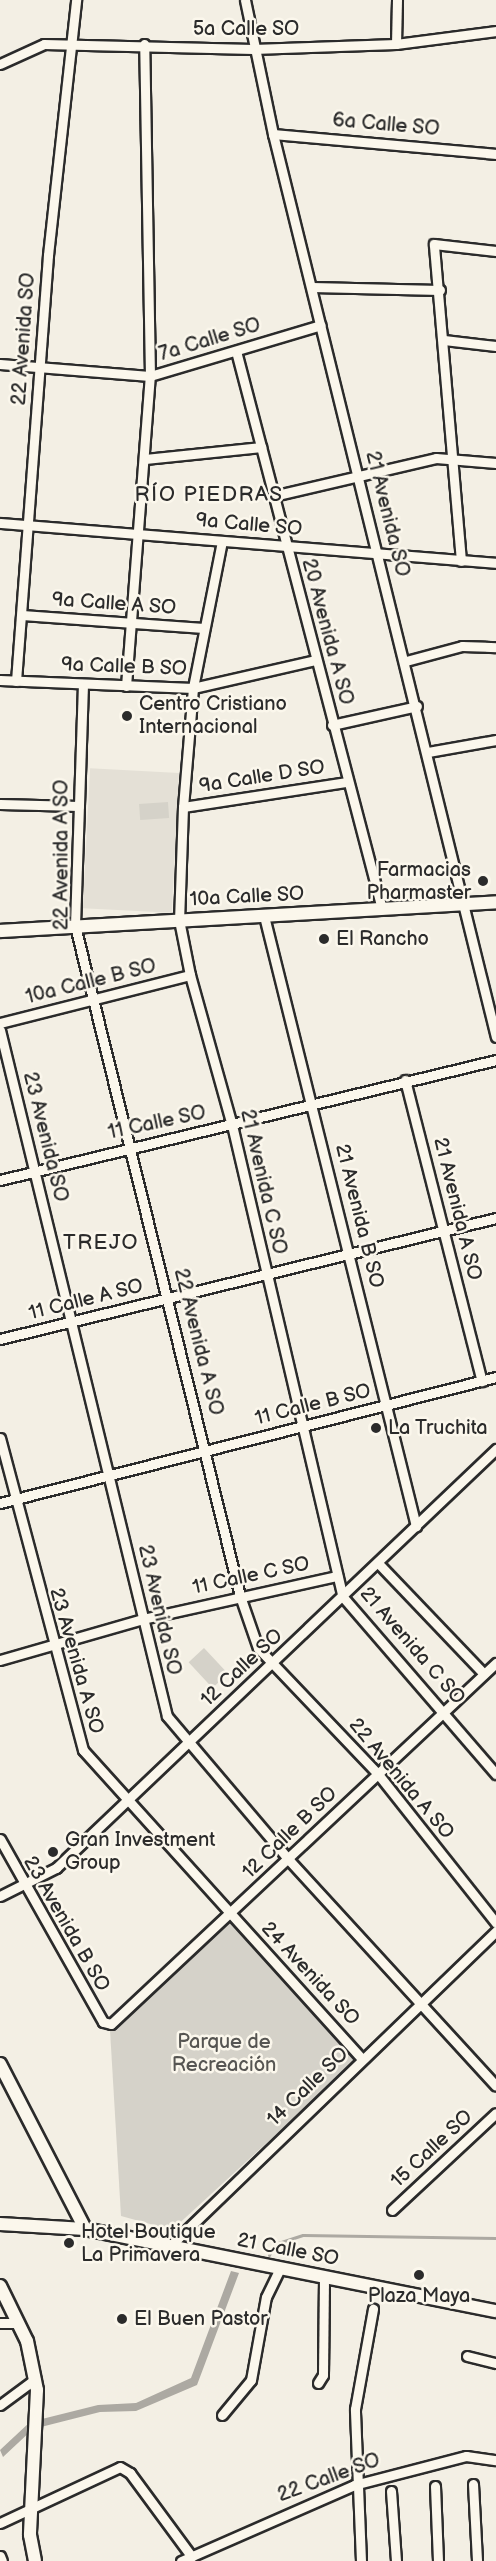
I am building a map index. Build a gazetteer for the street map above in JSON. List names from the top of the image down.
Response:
{
  "streets": {
    "street": [
      "5a Calle SO",
      "6a Calle SO",
      "22 Avenida SO",
      "7a Calle SO",
      "21 Avenida SO",
      "9a Calle SO",
      "9a Calle A SO",
      "20 Avenida A SO",
      "9a Calle B SO",
      "9a Calle D SO",
      "22 Avenida A SO",
      "10a Calle SO",
      "10a Calle B SO",
      "11 Calle SO",
      "23 Avenida SO",
      "21 Avenida C SO",
      "21 Avenida A SO",
      "21 Avenida B SO",
      "11 Calle A SO",
      "11 Calle B SO",
      "11 Calle C SO",
      "23 Avenida A SO",
      "12 Calle SO",
      "12 Calle B SO",
      "23 Avenida B SO",
      "24 Avenida SO",
      "14 Calle SO",
      "15 Calle SO",
      "21 Calle SO",
      "22 Calle SO"
    ]
  },
  "crossings": [
    ["5a Calle SO", "22 Avenida SO"],
    ["5a Calle SO", "21 Avenida SO"],
    ["6a Calle SO", "21 Avenida SO"],
    ["22 Avenida SO", "7a Calle SO"],
    ["22 Avenida SO", "9a Calle SO"],
    ["22 Avenida SO", "9a Calle A SO"],
    ["22 Avenida SO", "9a Calle B SO"],
    ["7a Calle SO", "21 Avenida SO"],
    ["7a Calle SO", "20 Avenida A SO"],
    ["21 Avenida SO", "9a Calle SO"],
    ["21 Avenida SO", "10a Calle SO"],
    ["9a Calle SO", "20 Avenida A SO"],
    ["9a Calle SO", "21 Avenida C SO"],
    ["9a Calle A SO", "21 Avenida C SO"],
    ["20 Avenida A SO", "9a Calle B SO"],
    ["20 Avenida A SO", "9a Calle D SO"],
    ["9a Calle B SO", "22 Avenida A SO"],
    ["9a Calle B SO", "21 Avenida C SO"],
    ["9a Calle D SO", "21 Avenida C SO"],
    ["22 Avenida A SO", "10a Calle SO"],
    ["22 Avenida A SO", "10a Calle B SO"],
    ["22 Avenida A SO", "11 Calle SO"],
    ["22 Avenida A SO", "11 Calle A SO"],
    ["22 Avenida A SO", "11 Calle B SO"],
    ["22 Avenida A SO", "11 Calle C SO"],
    ["22 Avenida A SO", "12 Calle SO"],
    ["22 Avenida A SO", "12 Calle B SO"],
    ["10a Calle SO", "21 Avenida C SO"],
    ["10a Calle SO", "21 Avenida B SO"],
    ["10a Calle B SO", "21 Avenida C SO"],
    ["11 Calle SO", "23 Avenida SO"],
    ["11 Calle SO", "21 Avenida C SO"],
    ["11 Calle SO", "21 Avenida A SO"],
    ["11 Calle SO", "21 Avenida B SO"],
    ["23 Avenida SO", "11 Calle A SO"],
    ["23 Avenida SO", "11 Calle B SO"],
    ["23 Avenida SO", "11 Calle C SO"],
    ["23 Avenida SO", "12 Calle SO"],
    ["23 Avenida SO", "12 Calle B SO"],
    ["23 Avenida SO", "14 Calle SO"],
    ["21 Avenida C SO", "11 Calle A SO"],
    ["21 Avenida C SO", "11 Calle B SO"],
    ["21 Avenida C SO", "11 Calle C SO"],
    ["21 Avenida C SO", "12 Calle SO"],
    ["21 Avenida C SO", "12 Calle B SO"],
    ["21 Avenida A SO", "11 Calle A SO"],
    ["21 Avenida A SO", "11 Calle B SO"],
    ["21 Avenida B SO", "11 Calle A SO"],
    ["21 Avenida B SO", "11 Calle B SO"],
    ["21 Avenida B SO", "12 Calle SO"],
    ["11 Calle B SO", "23 Avenida A SO"],
    ["11 Calle C SO", "23 Avenida A SO"],
    ["23 Avenida A SO", "12 Calle SO"],
    ["23 Avenida A SO", "12 Calle B SO"],
    ["23 Avenida A SO", "24 Avenida SO"],
    ["12 Calle SO", "23 Avenida B SO"],
    ["12 Calle B SO", "23 Avenida B SO"],
    ["12 Calle B SO", "24 Avenida SO"],
    ["24 Avenida SO", "14 Calle SO"],
    ["14 Calle SO", "21 Calle SO"]
  ],
  "districts": ["RÍO PIEDRAS", "TREJO"],
  "parks": ["Parque de Recreación"],
  "places": [
    "Centro Cristiano Internacional",
    "Farmacias Pharmaster",
    "El Rancho",
    "La Truchita",
    "Gran Investment Group",
    "Hotel Boutique La Primavera",
    "Plaza Maya",
    "El Buen Pastor"
  ]
}
